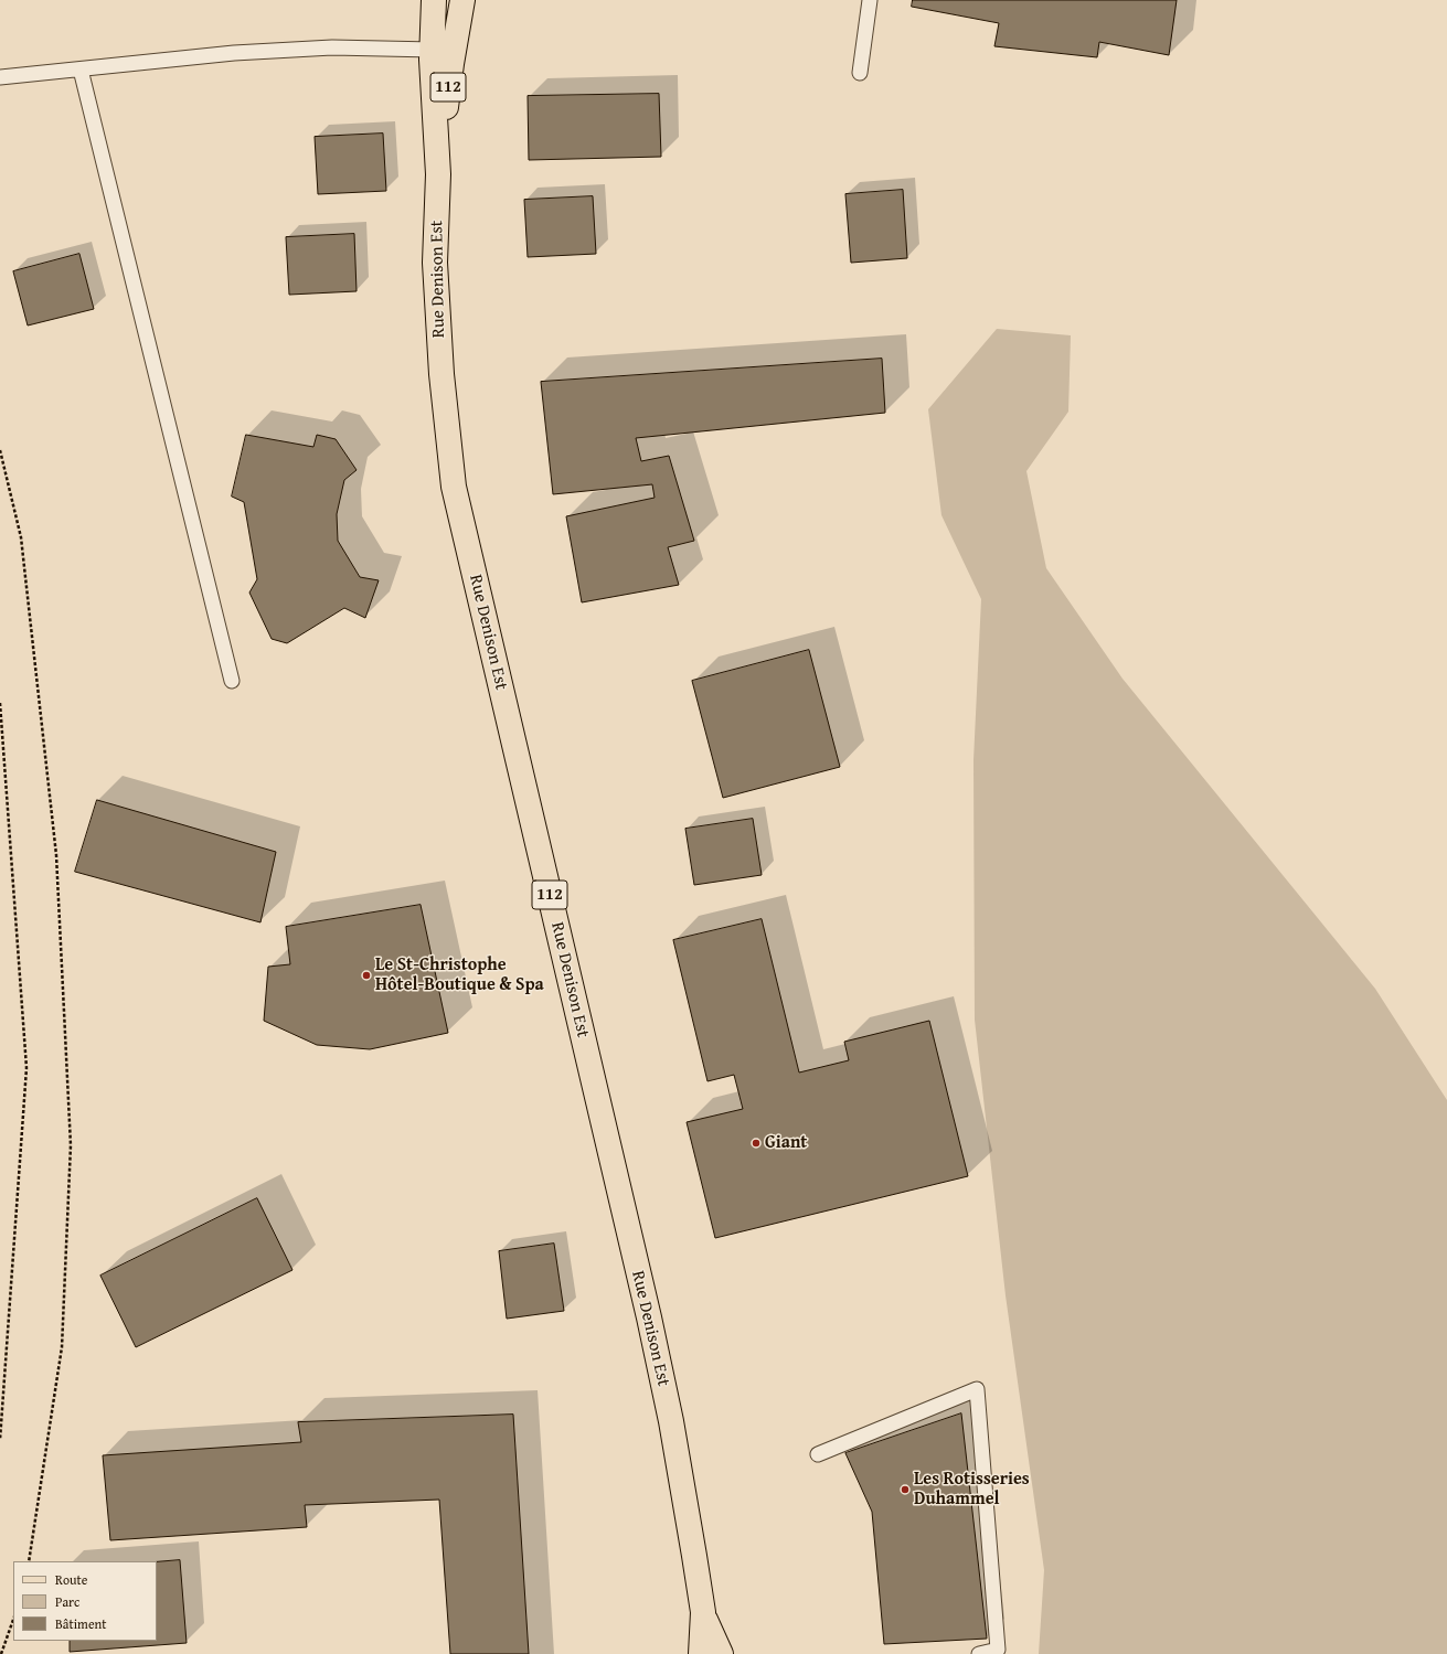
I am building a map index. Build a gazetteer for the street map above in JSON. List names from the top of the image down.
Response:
{
  "streets": {
    "main road": ["112", "Rue Denison Est"]
  },
  "places": ["Le St-Christophe Hôtel-Boutique & Spa", "Giant", "Les Rotisseries Duhammel"],
  "legend": ["Route", "Parc", "Bâtiment"]
}
